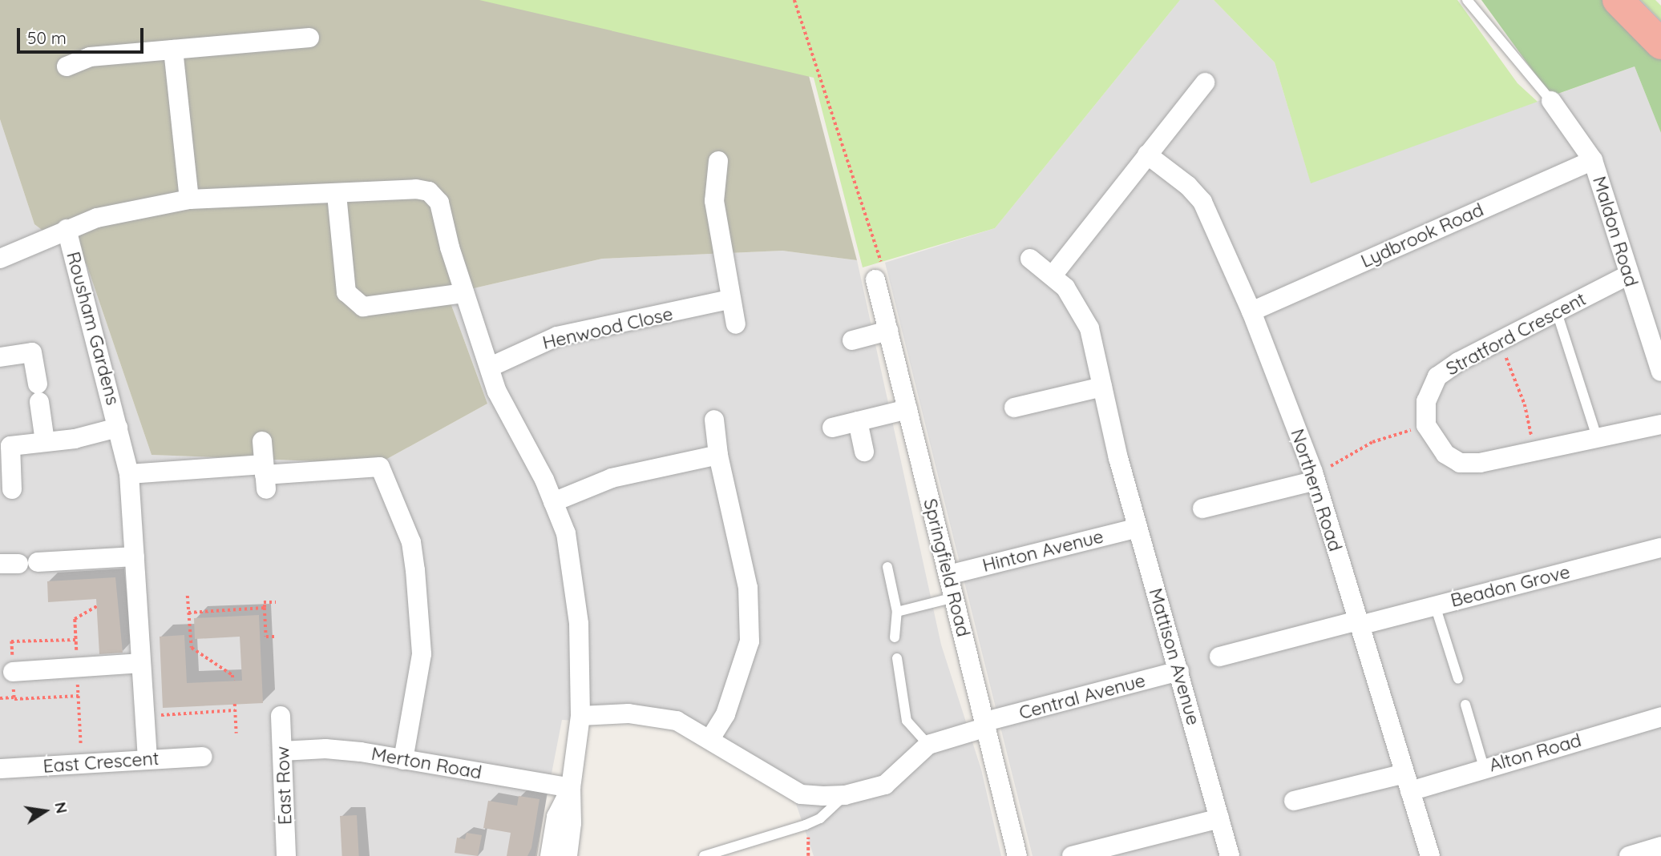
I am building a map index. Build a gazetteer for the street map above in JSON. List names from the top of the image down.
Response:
{
  "streets": {
    "street": [
      "Maldon Road",
      "Lydbrook Road",
      "Rousham Gardens",
      "Henwood Close",
      "Stratford Crescent",
      "Northern Road",
      "Hinton Avenue",
      "Springfield Road",
      "Beadon Grove",
      "Mattison Avenue",
      "Central Avenue",
      "Alton Road",
      "East Crescent",
      "Merton Road",
      "East Row"
    ]
  },
  "crossings": [
    ["Maldon Road", "Lydbrook Road"],
    ["Maldon Road", "Stratford Crescent"],
    ["Lydbrook Road", "Northern Road"],
    ["Rousham Gardens", "East Crescent"],
    ["Northern Road", "Beadon Grove"],
    ["Northern Road", "Alton Road"],
    ["Hinton Avenue", "Springfield Road"],
    ["Hinton Avenue", "Mattison Avenue"],
    ["Springfield Road", "Central Avenue"],
    ["Mattison Avenue", "Central Avenue"],
    ["Merton Road", "East Row"]
  ],
  "scale_bar": "50 m",
  "north": "right"
}
